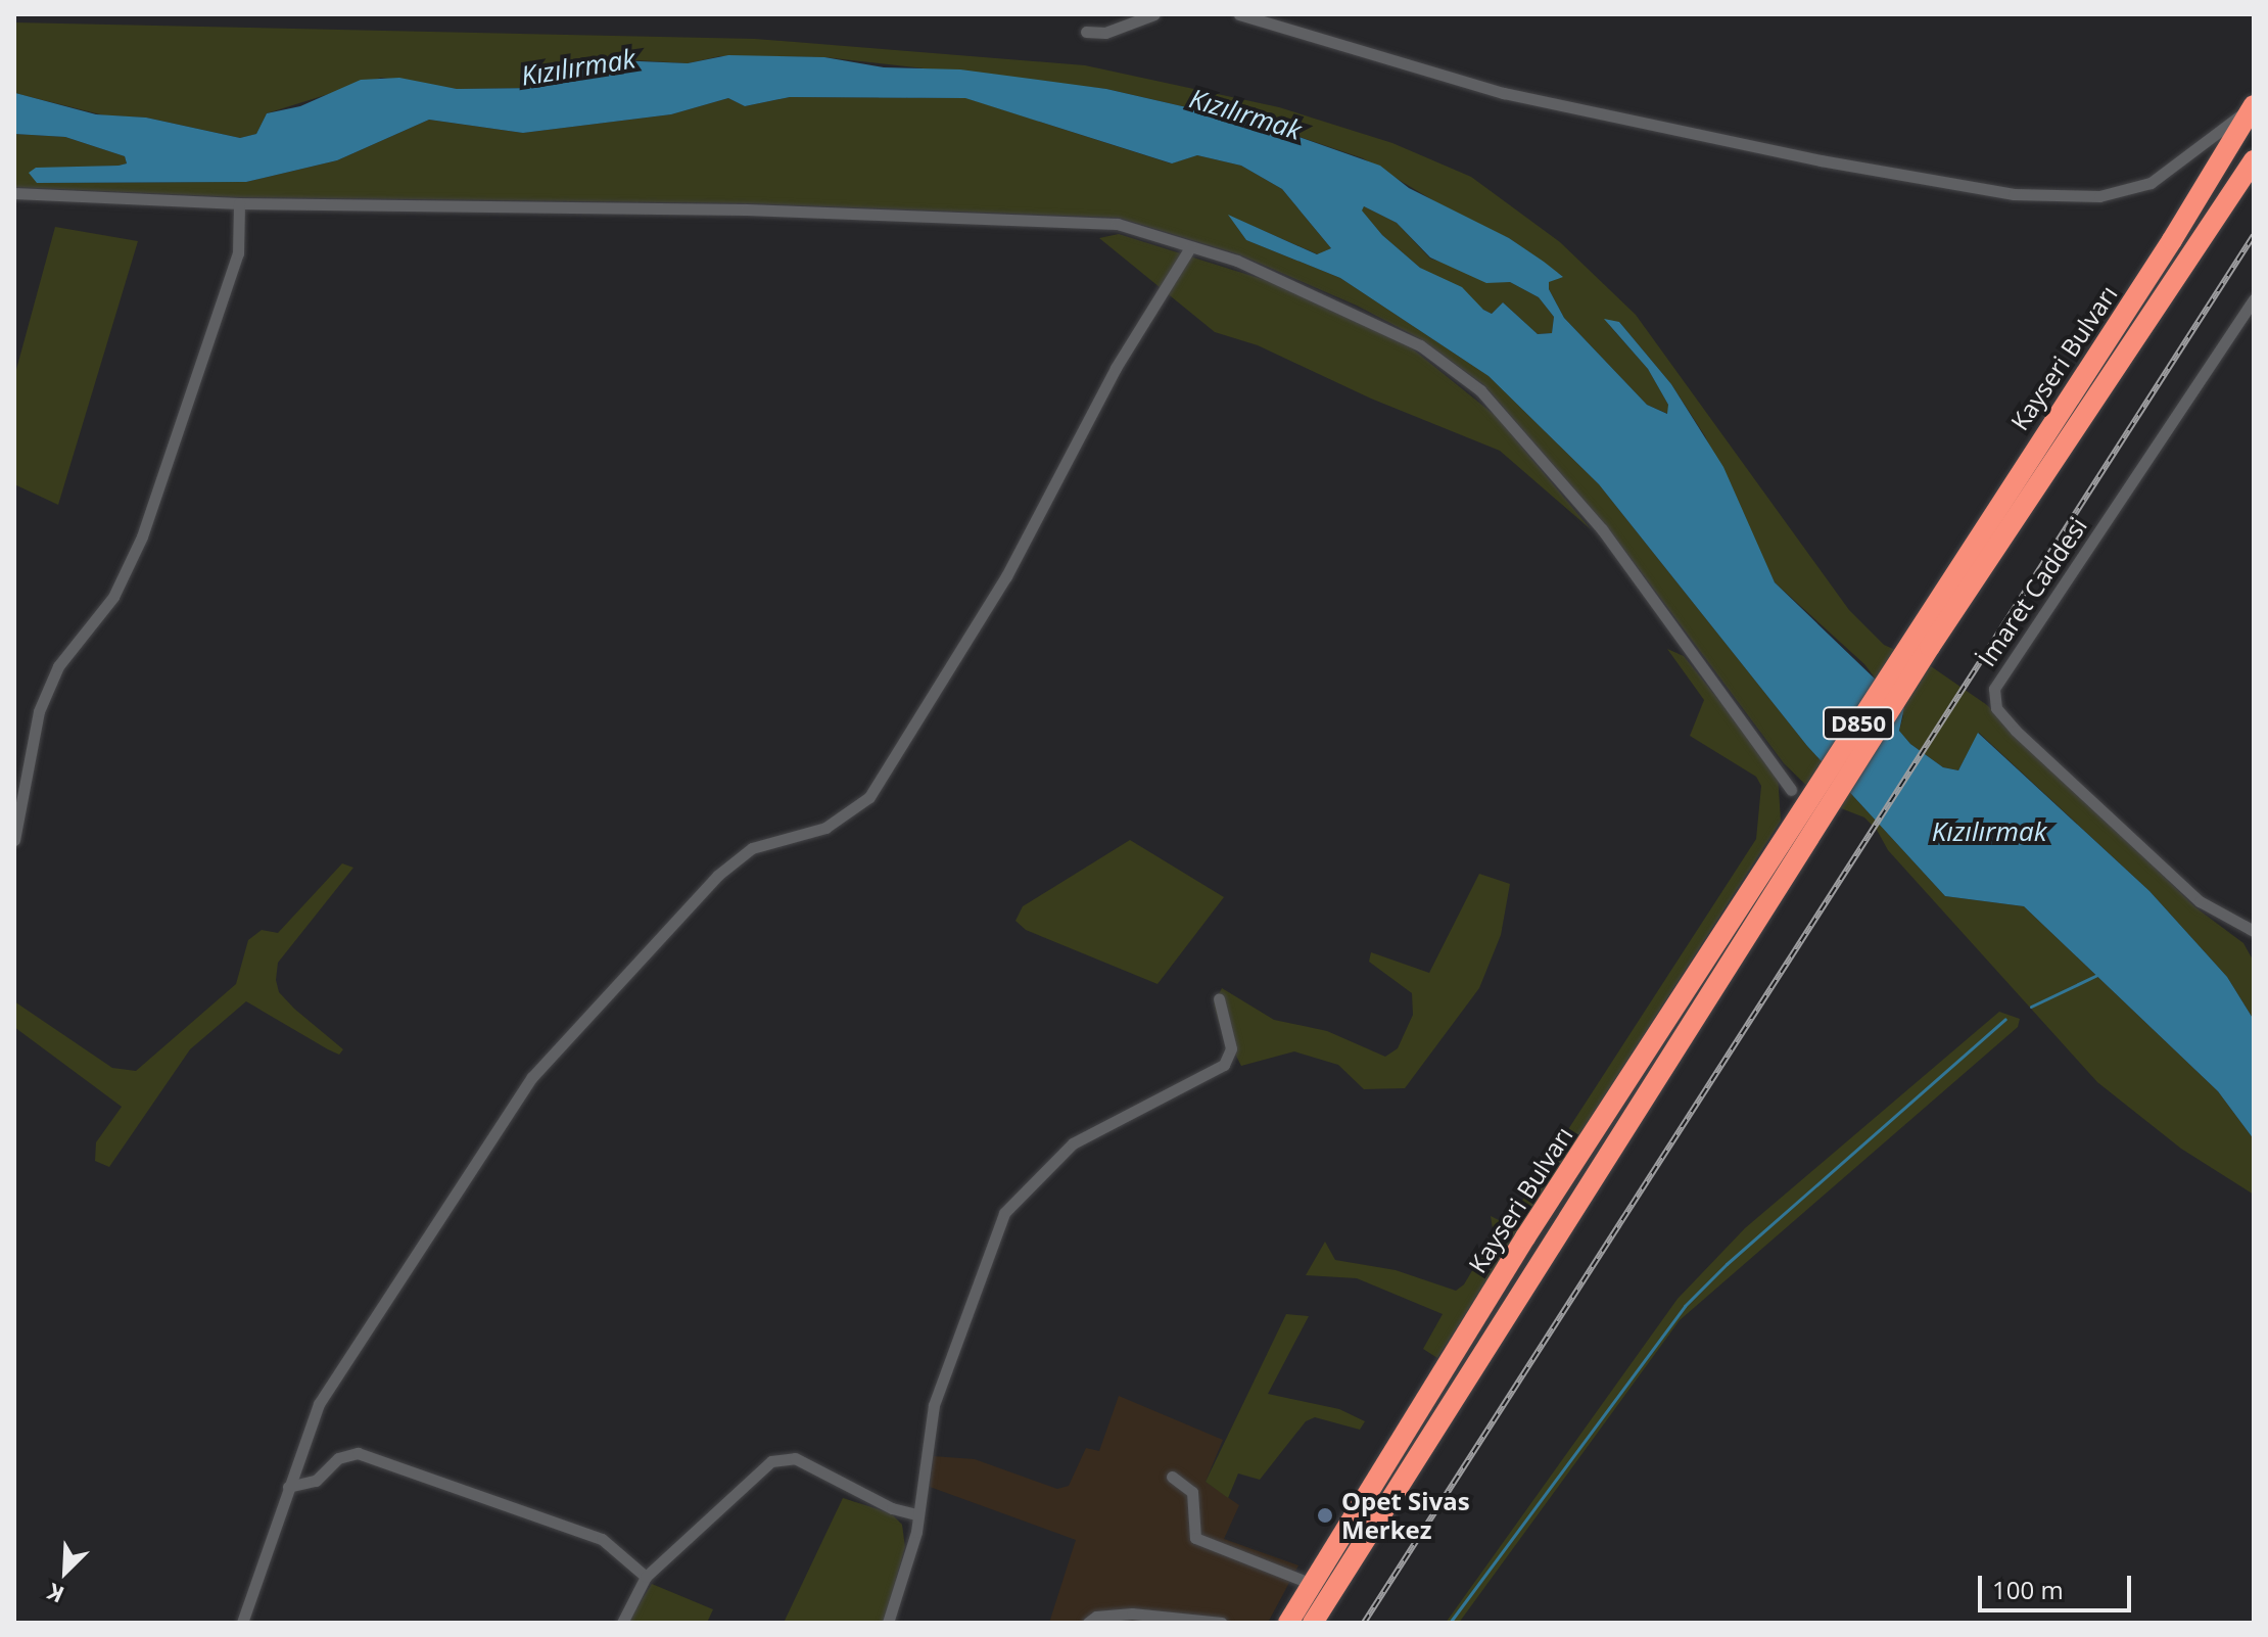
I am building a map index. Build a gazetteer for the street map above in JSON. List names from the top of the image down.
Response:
{
  "streets": {
    "highway": ["Kayseri Bulvarı", "D850"],
    "street": ["İmaret Caddesi"]
  },
  "crossings": [
    ["Kayseri Bulvarı", "D850"]
  ],
  "water": ["Kızılırmak"],
  "places": ["Opet Sivas Merkez"],
  "scale_bar": "100 m",
  "north": "bottom left"
}
